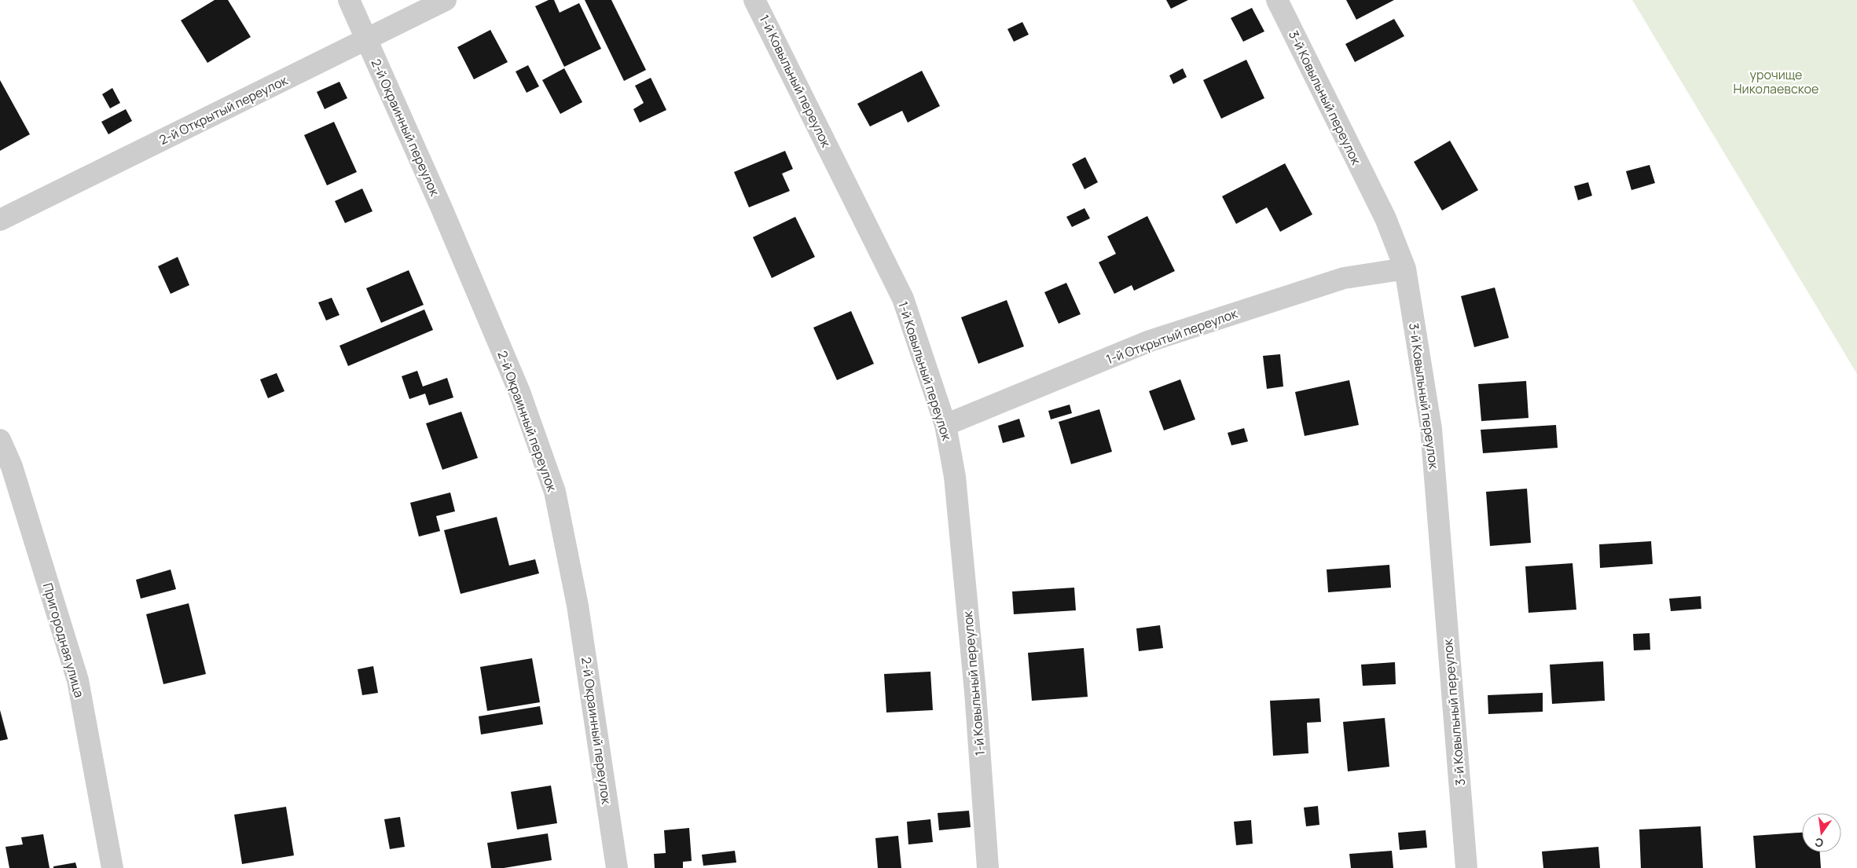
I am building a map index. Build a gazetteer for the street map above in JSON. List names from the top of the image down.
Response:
{
  "streets": {
    "street": [
      "1-й Ковыльный переулок",
      "3-й Ковыльный переулок",
      "2-й Открытый переулок",
      "2-й Окраинный переулок",
      "1-й Открытый переулок",
      "Пригородная улица"
    ]
  },
  "crossings": [
    ["1-й Ковыльный переулок", "1-й Открытый переулок"],
    ["3-й Ковыльный переулок", "1-й Открытый переулок"],
    ["2-й Открытый переулок", "2-й Окраинный переулок"]
  ],
  "parks": ["урочище Николаевское"],
  "north": "bottom"
}
